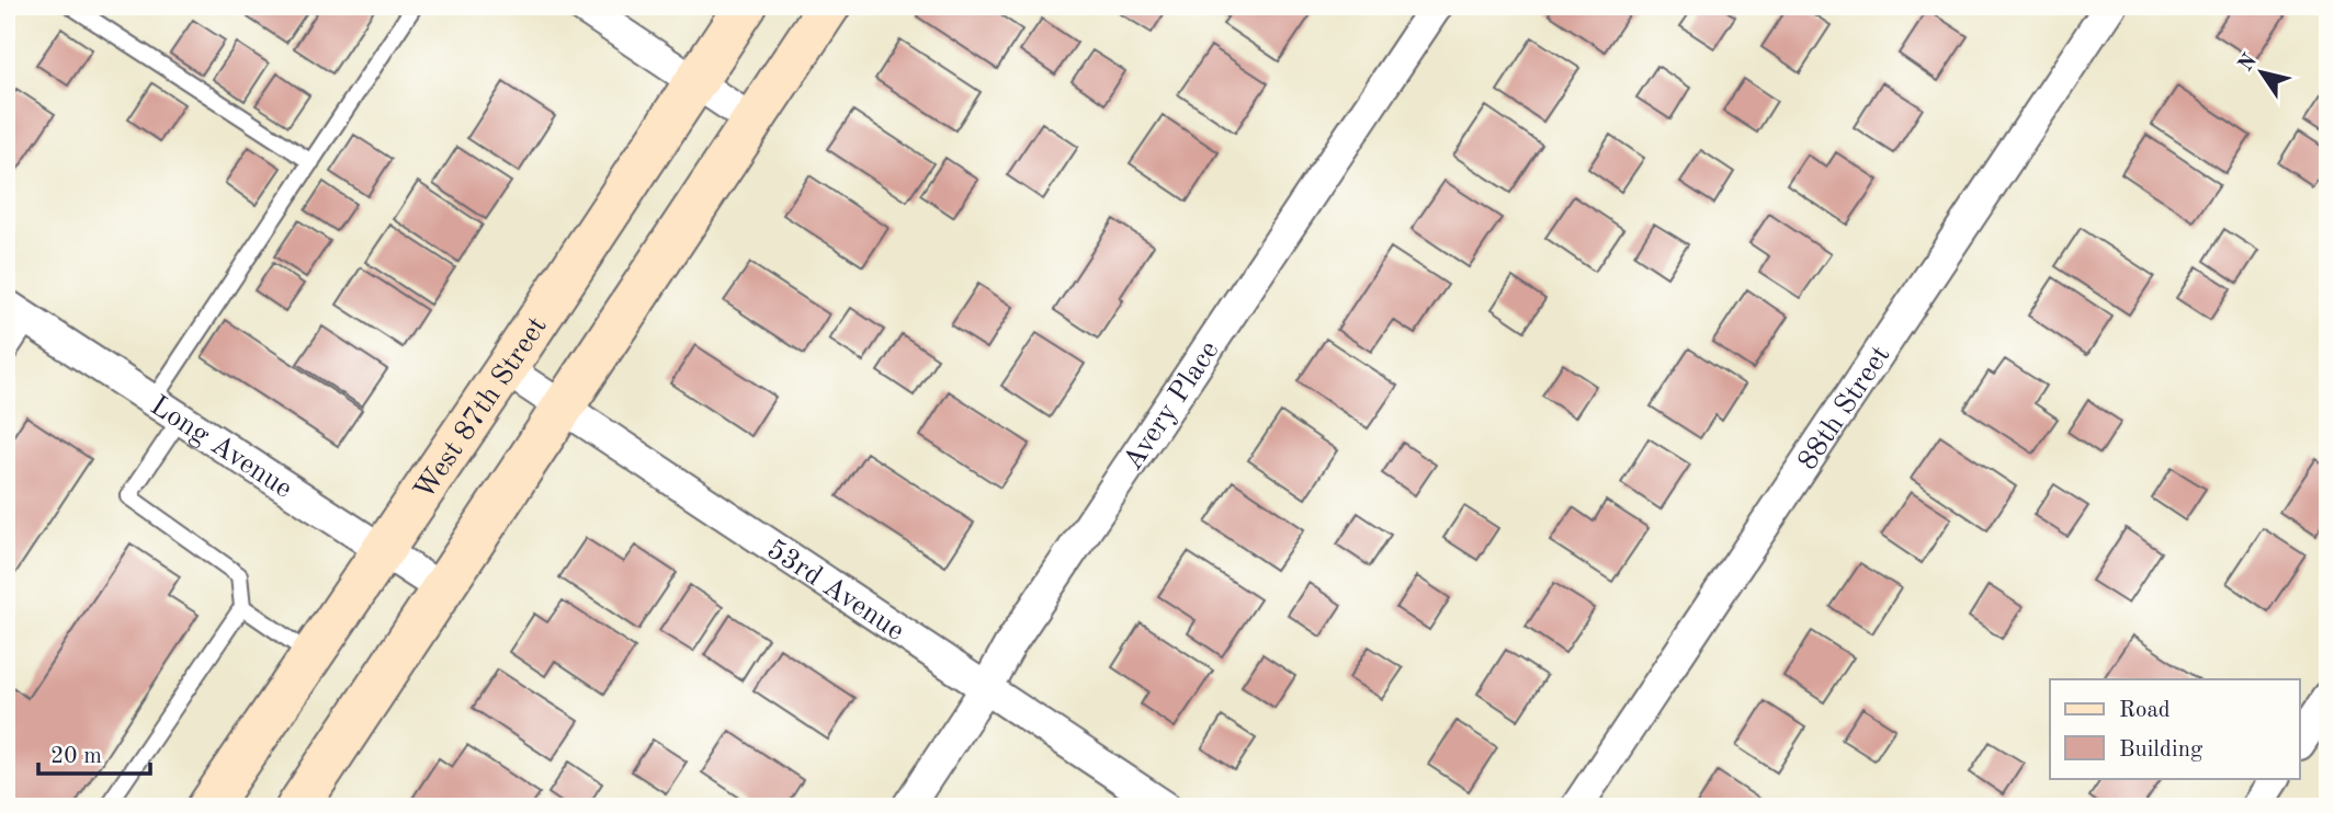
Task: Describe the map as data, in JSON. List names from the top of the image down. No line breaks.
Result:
{"streets":{"main road":["West 87th Street"],"street":["Avery Place","88th Street","Long Avenue","53rd Avenue"]},"crossings":[["Avery Place","53rd Avenue"],["West 87th Street","Long Avenue"],["West 87th Street","53rd Avenue"]],"legend":["Road","Building"],"scale_bar":"20 m","north":"top left"}
